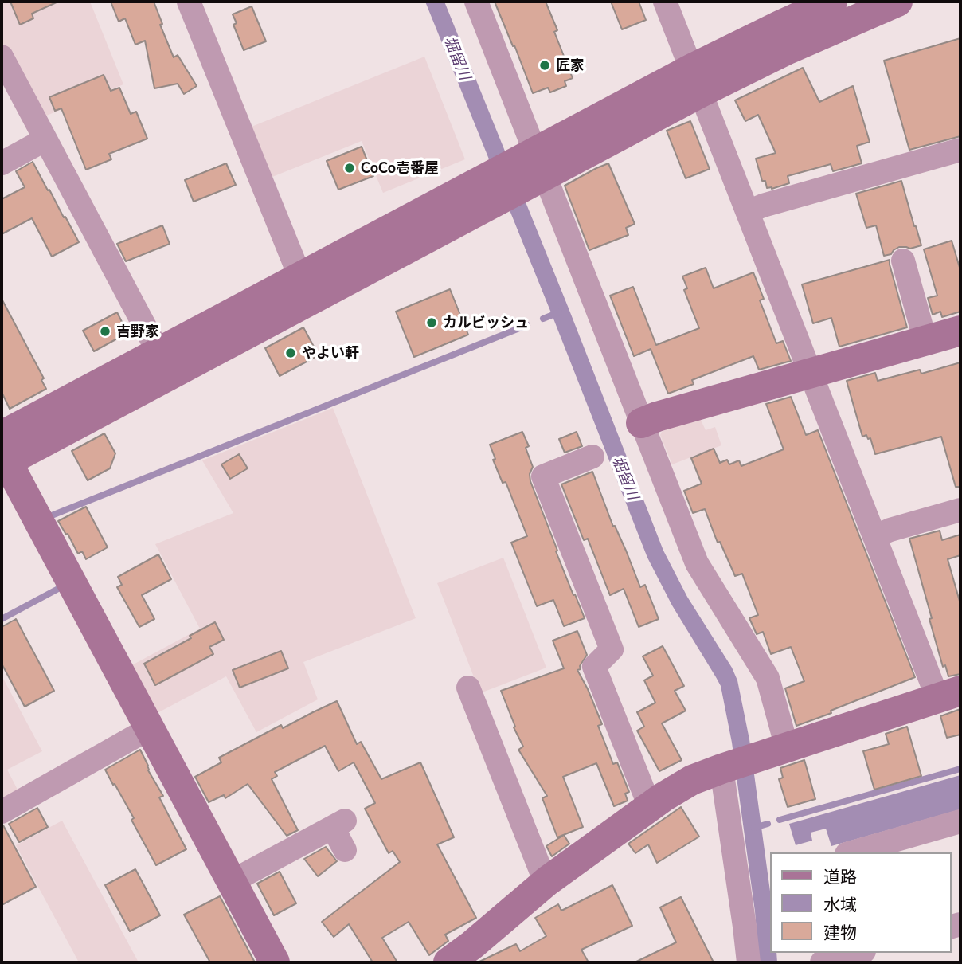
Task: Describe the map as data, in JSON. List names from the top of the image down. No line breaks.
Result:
{"water":["堀留川"],"places":["匠家","CoCo壱番屋","カルビッシュ","吉野家","やよい軒"],"legend":["道路","水域","建物"]}
